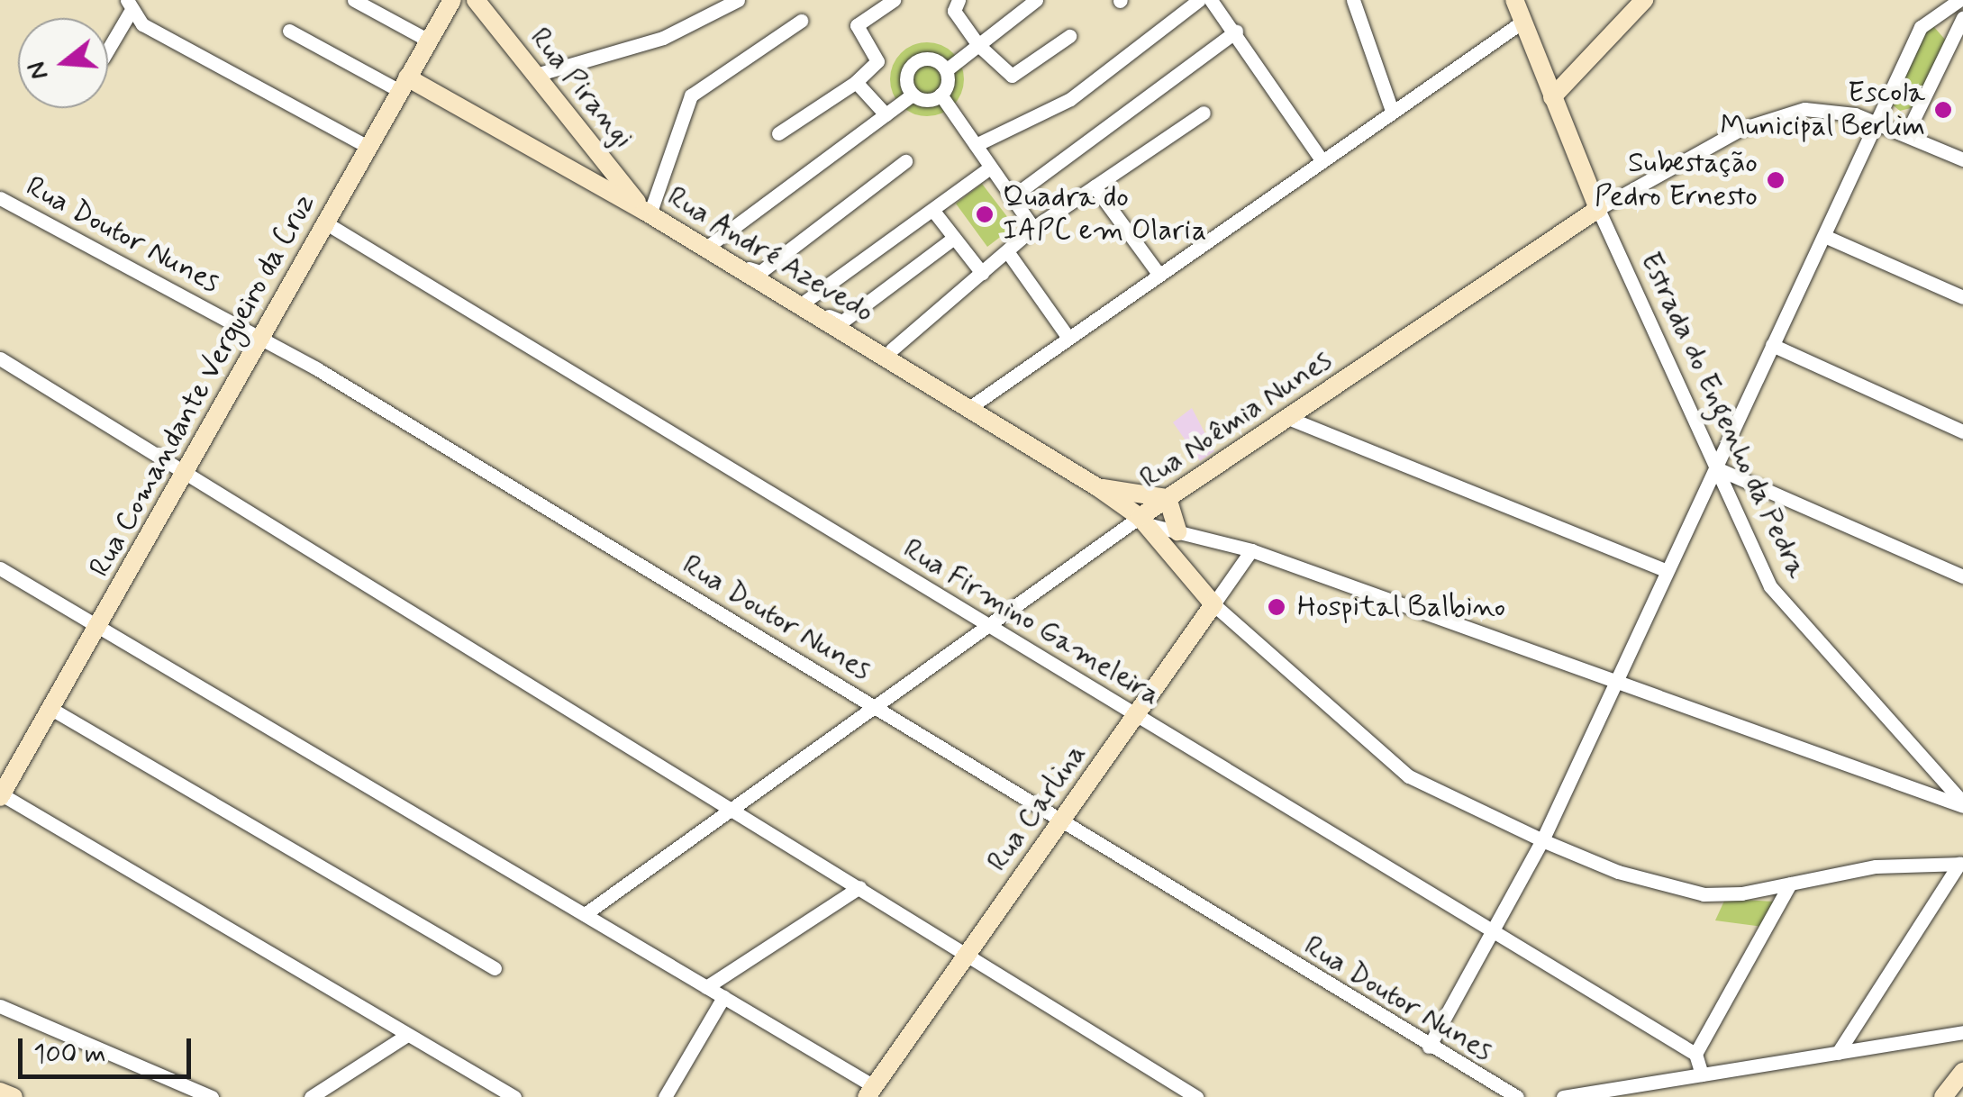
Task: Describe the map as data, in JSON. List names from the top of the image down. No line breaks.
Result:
{"streets":{"street":["Rua Pirangi","Rua Doutor Nunes","Rua André Azevedo","Rua Comandante Vergueiro da Cruz","Estrada do Engenho da Pedra","Rua Noêmia Nunes","Rua Firmino Gameleira","Rua Carlina"]},"crossings":[["Rua Pirangi","Rua André Azevedo"],["Rua Doutor Nunes","Rua Comandante Vergueiro da Cruz"],["Rua Doutor Nunes","Rua Noêmia Nunes"],["Rua Doutor Nunes","Rua Carlina"],["Rua André Azevedo","Rua Comandante Vergueiro da Cruz"],["Rua André Azevedo","Rua Noêmia Nunes"],["Rua André Azevedo","Rua Carlina"],["Rua Comandante Vergueiro da Cruz","Rua Firmino Gameleira"],["Estrada do Engenho da Pedra","Rua Noêmia Nunes"],["Rua Noêmia Nunes","Rua Firmino Gameleira"],["Rua Firmino Gameleira","Rua Carlina"]],"places":["Escola Municipal Berlim","Subestação Pedro Ernesto","Quadra do IAPC em Olaria","Hospital Balbino"],"scale_bar":"100 m","north":"left"}
